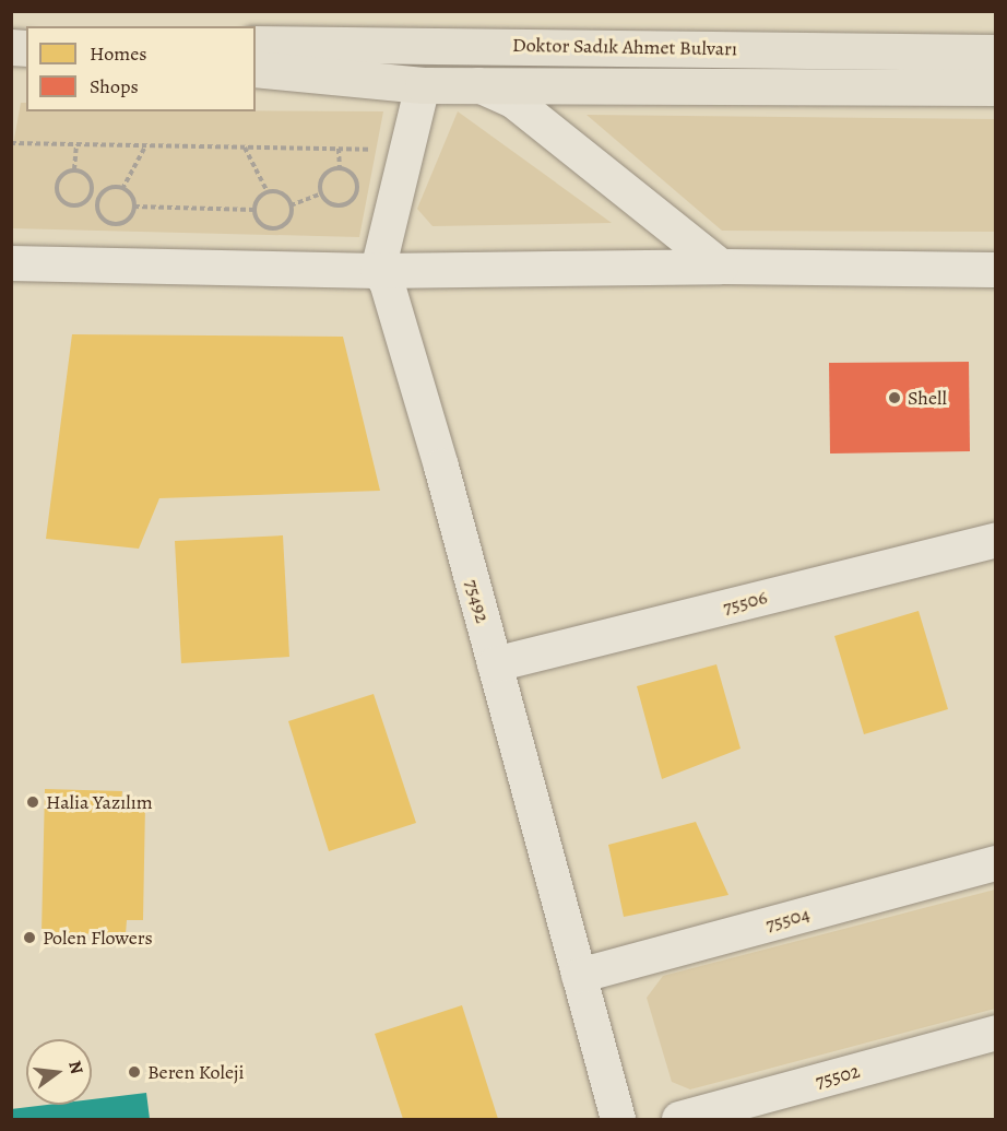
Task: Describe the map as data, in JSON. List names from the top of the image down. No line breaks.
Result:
{"streets":{"main road":["Doktor Sadık Ahmet Bulvarı"],"street":["75492","75506","75504","75502"]},"crossings":[["75492","75506"],["75492","75504"]],"places":["Shell","Halia Yazılım","Polen Flowers","Beren Koleji"],"legend":["Homes","Shops"],"north":"right"}
